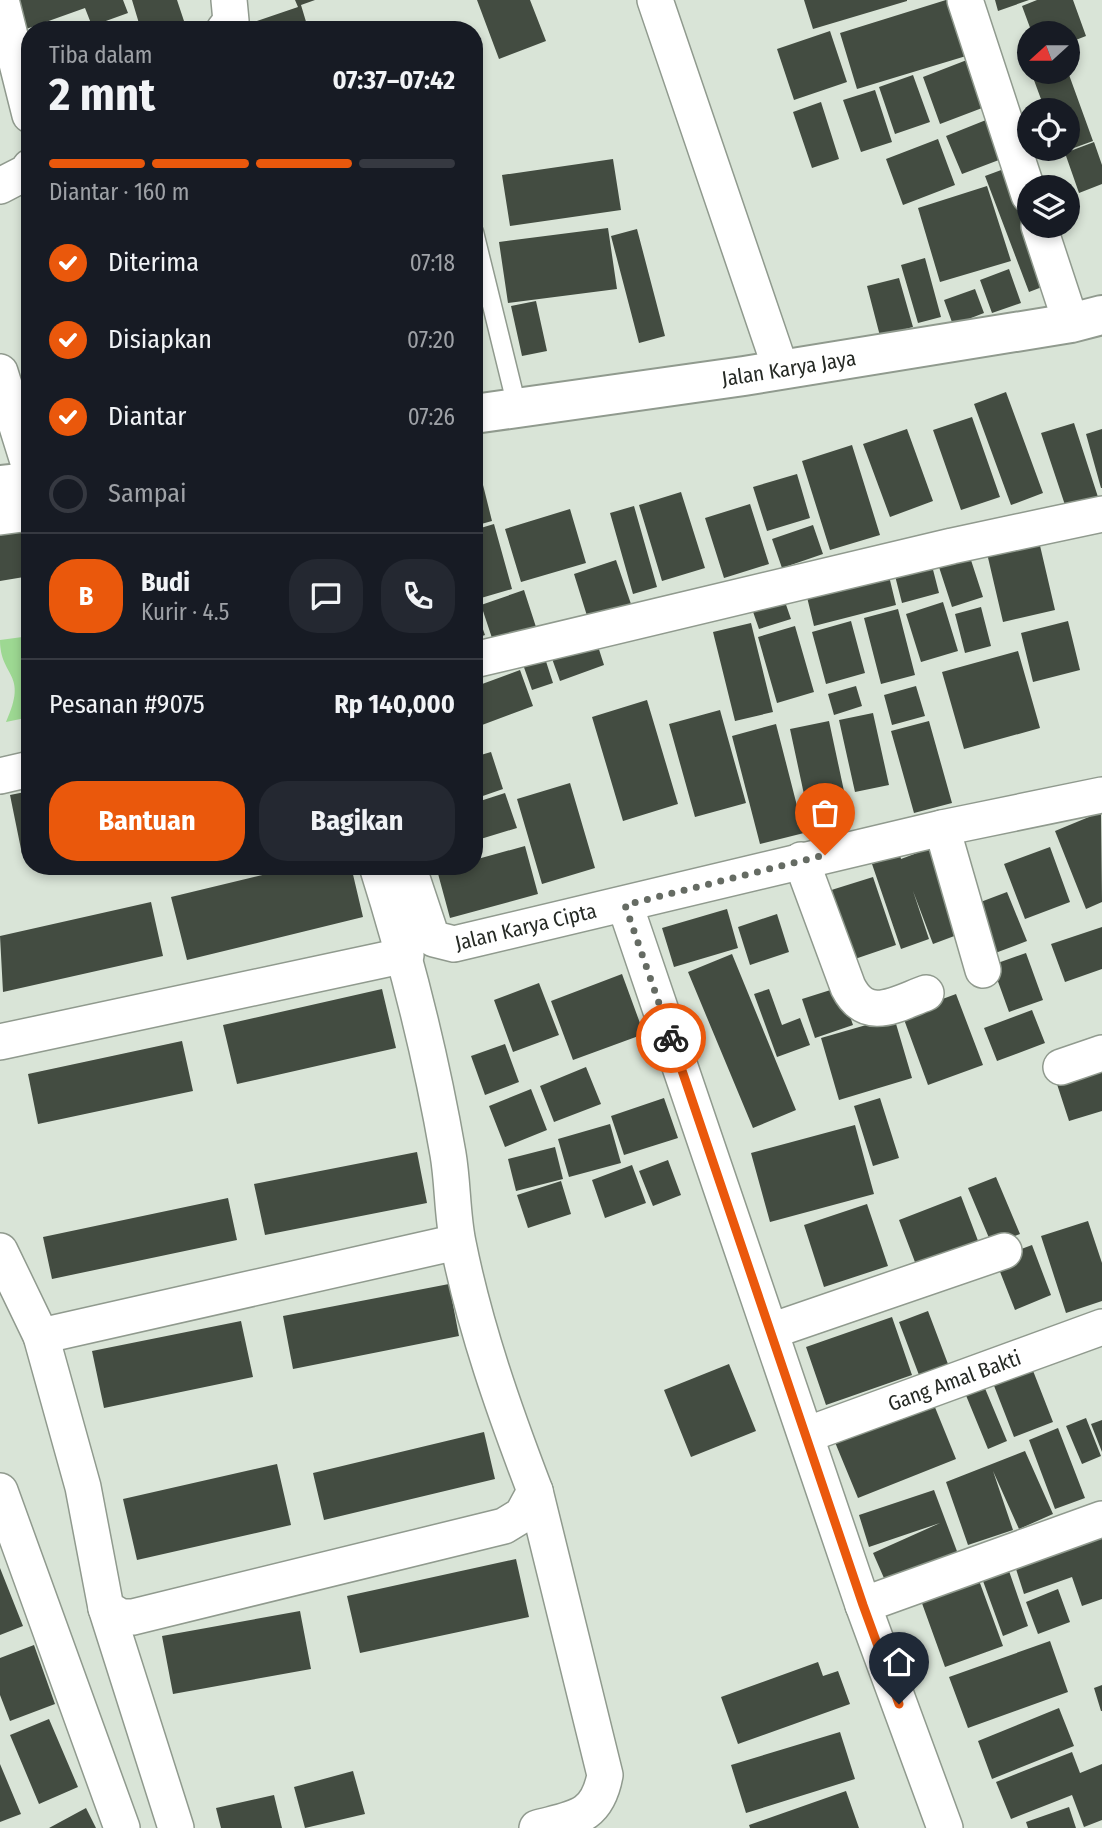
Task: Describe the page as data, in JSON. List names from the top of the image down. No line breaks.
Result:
{"streets":{"main road":["Jalan Karya Jaya"],"street":["Jalan Karya Cipta","Gang Amal Bakti"]},"north":"left","page":{"heading":["2 mnt","Tiba dalam","07:37–07:42"],"panel":["Budi","Kurir · 4.5","Pesanan #9075","Rp 140,000"],"bar":"Diantar · 160 m","list":[["Diterima","07:18"],["Disiapkan","07:20"],["Diantar","07:26"],"Sampai"],"round":"B","buttons":["Bantuan","Bagikan"]}}
